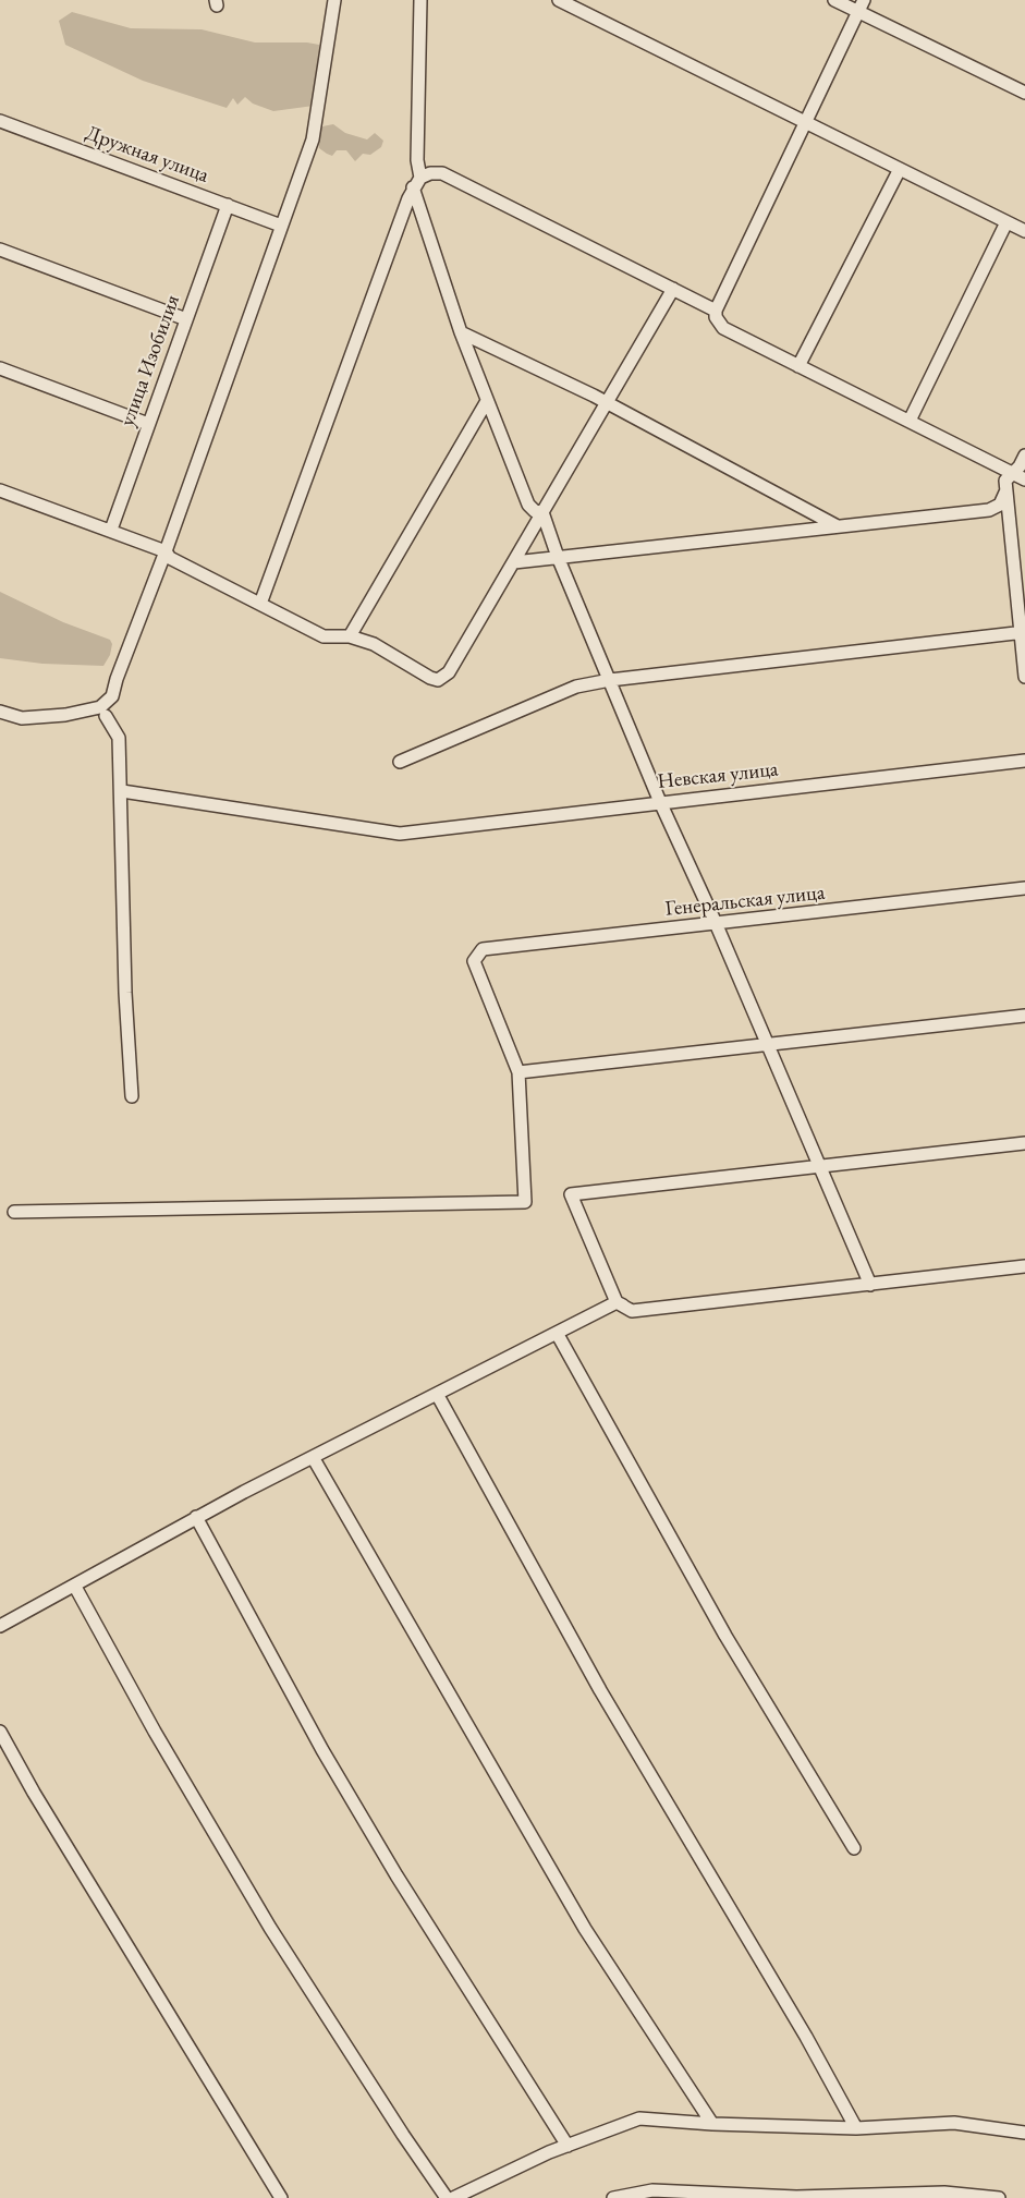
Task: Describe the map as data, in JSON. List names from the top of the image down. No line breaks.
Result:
{"streets":{"street":["Дружная улица","улица Изобилия","Невская улица","Генеральская улица"]},"crossings":[["Дружная улица","улица Изобилия"]]}
